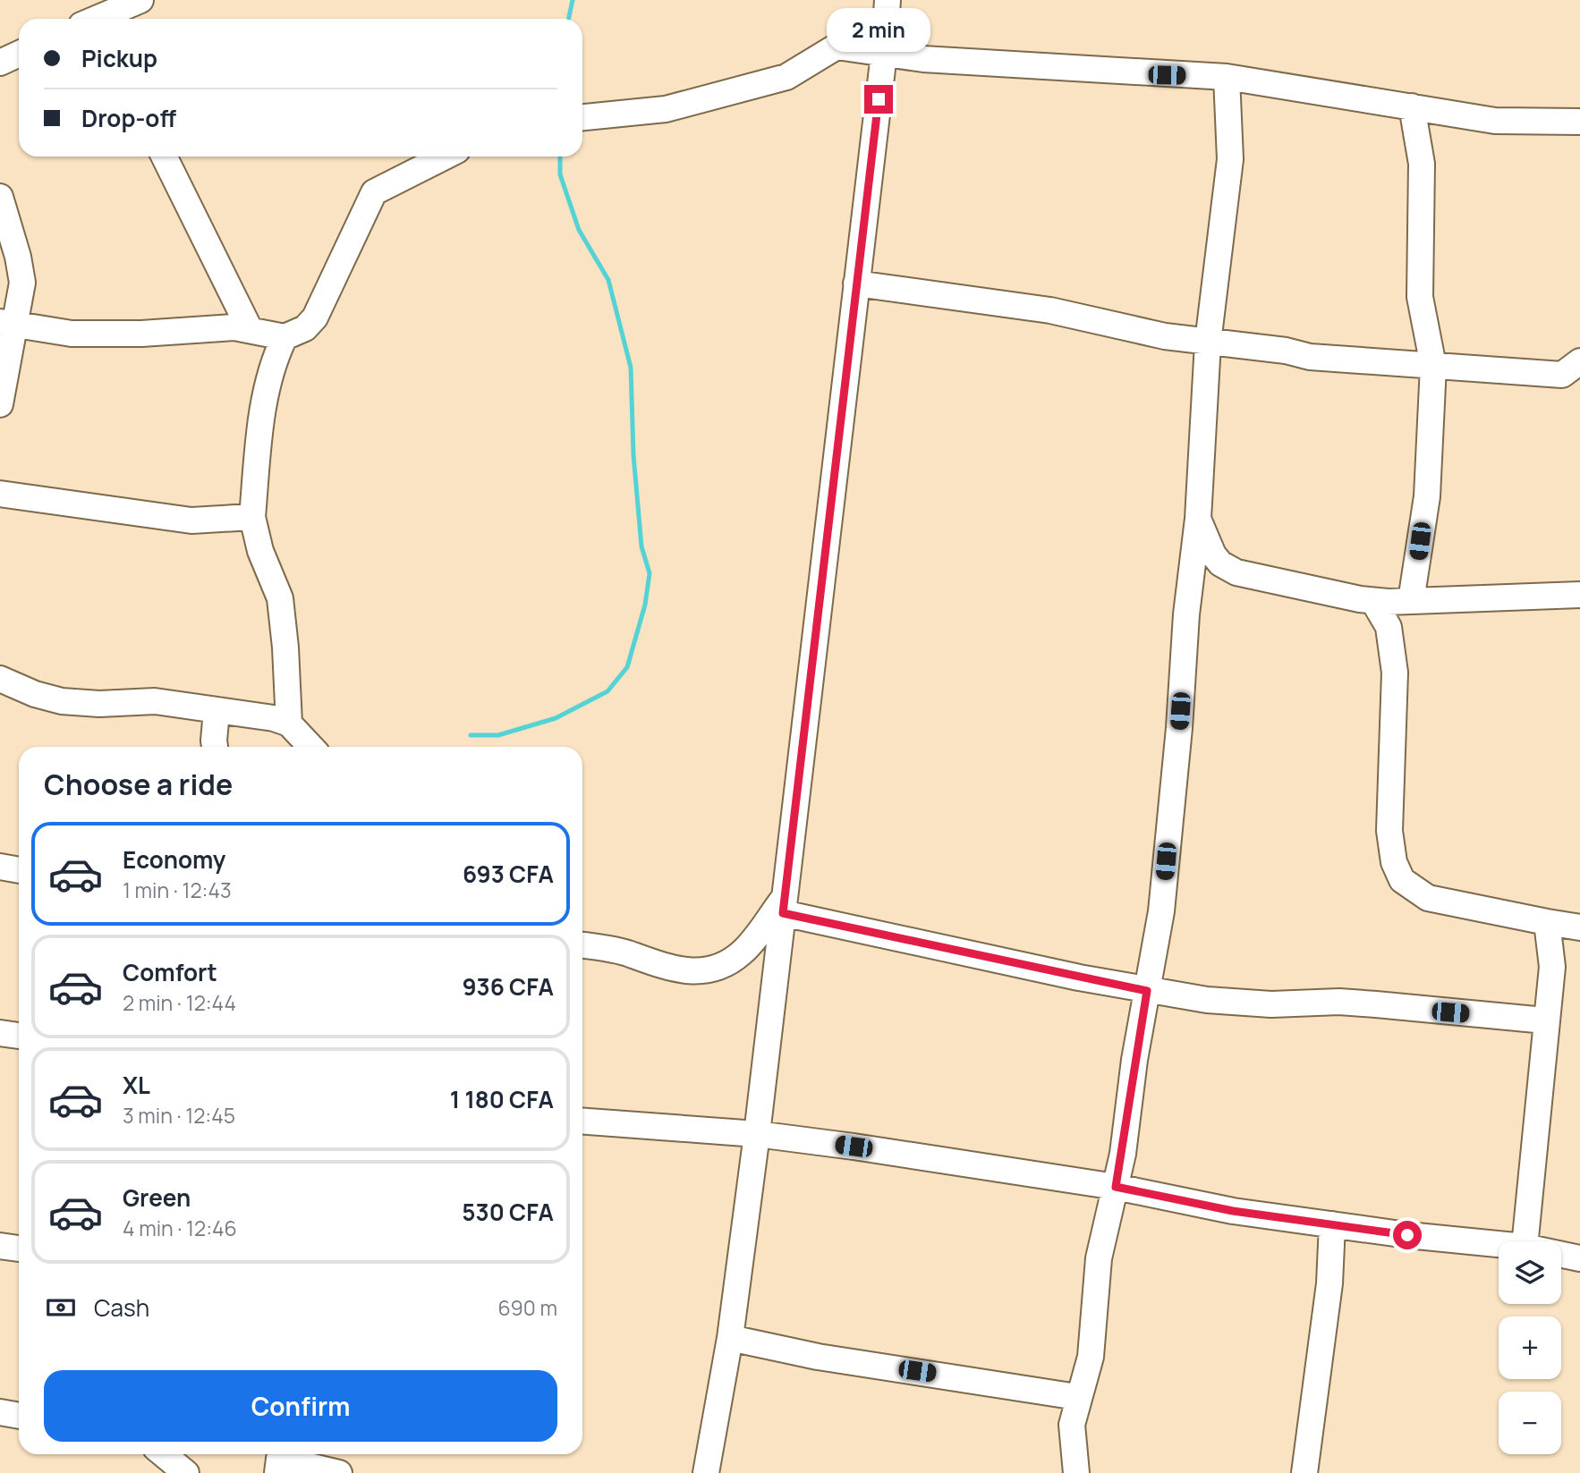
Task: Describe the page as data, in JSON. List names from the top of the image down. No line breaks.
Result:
{"page":{"bubble":"2 min","banner":["Pickup","Drop-off"],"heading":"Choose a ride","list":[{"name":"Economy","note":"1 min · 12:43","value":"693 CFA"},{"name":"Comfort","note":"2 min · 12:44","value":"936 CFA"},{"name":"XL","note":"3 min · 12:45","value":"1 180 CFA"},{"name":"Green","note":"4 min · 12:46","value":"530 CFA"}],"map_buttons":["+","−"],"pay":["Cash","690 m"],"buttons":"Confirm"}}
